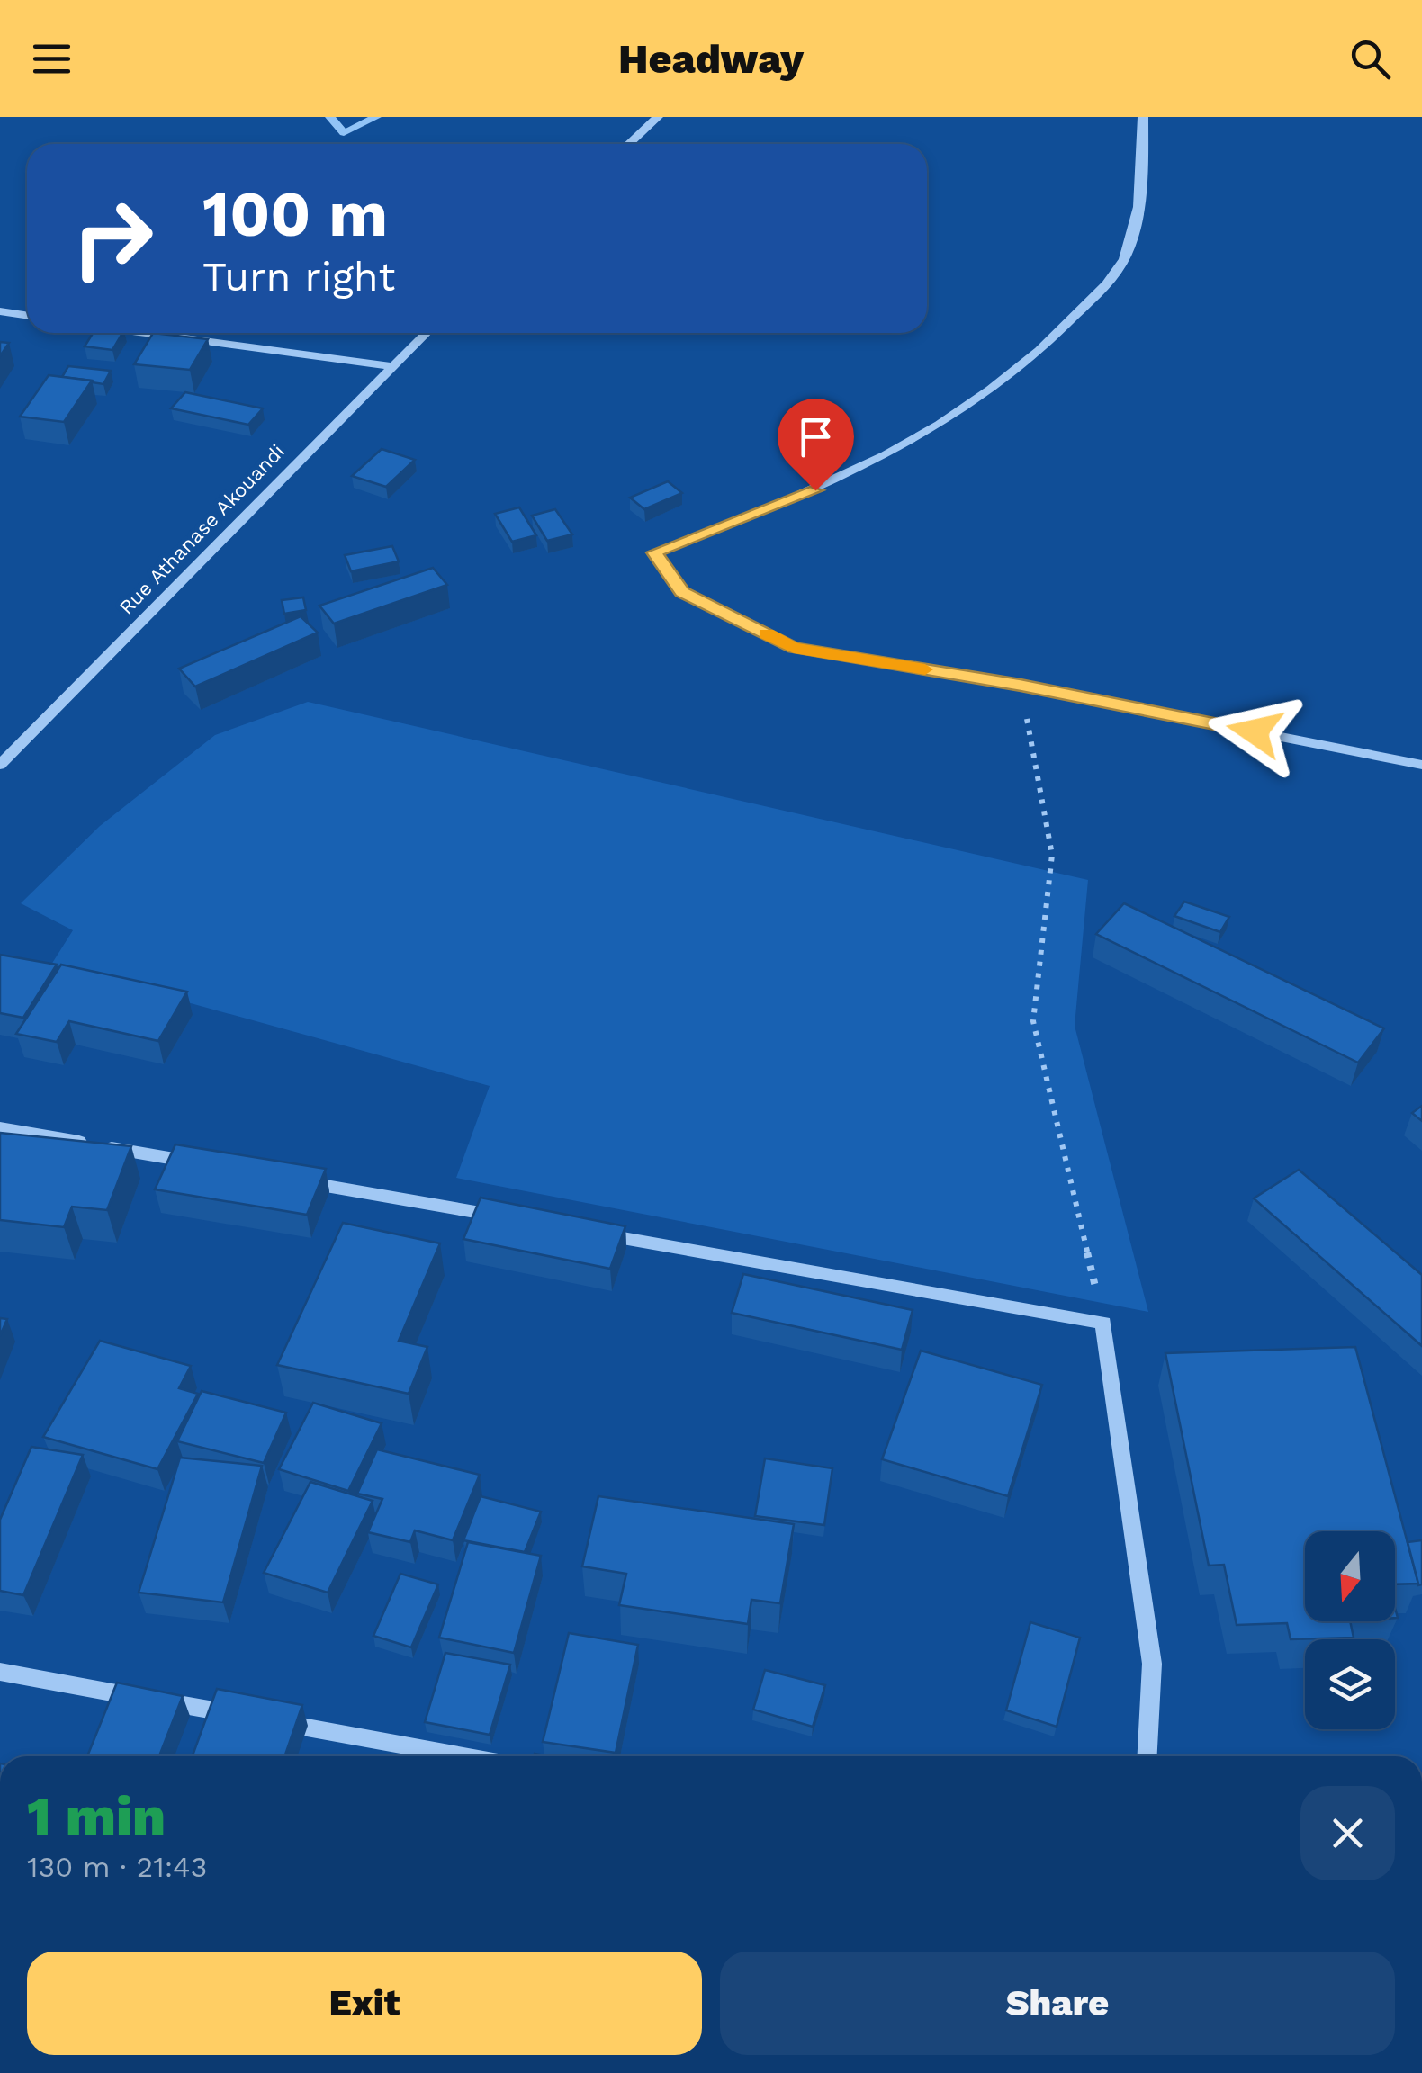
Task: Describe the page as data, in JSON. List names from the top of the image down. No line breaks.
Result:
{"streets":{"street":["Rue Athanase Akouandi"]},"north":"bottom","page":{"header":"Headway","turn":["100 m","Turn right"],"heading":["1 min","130 m · 21:43"],"buttons":["Exit","Share"]}}
